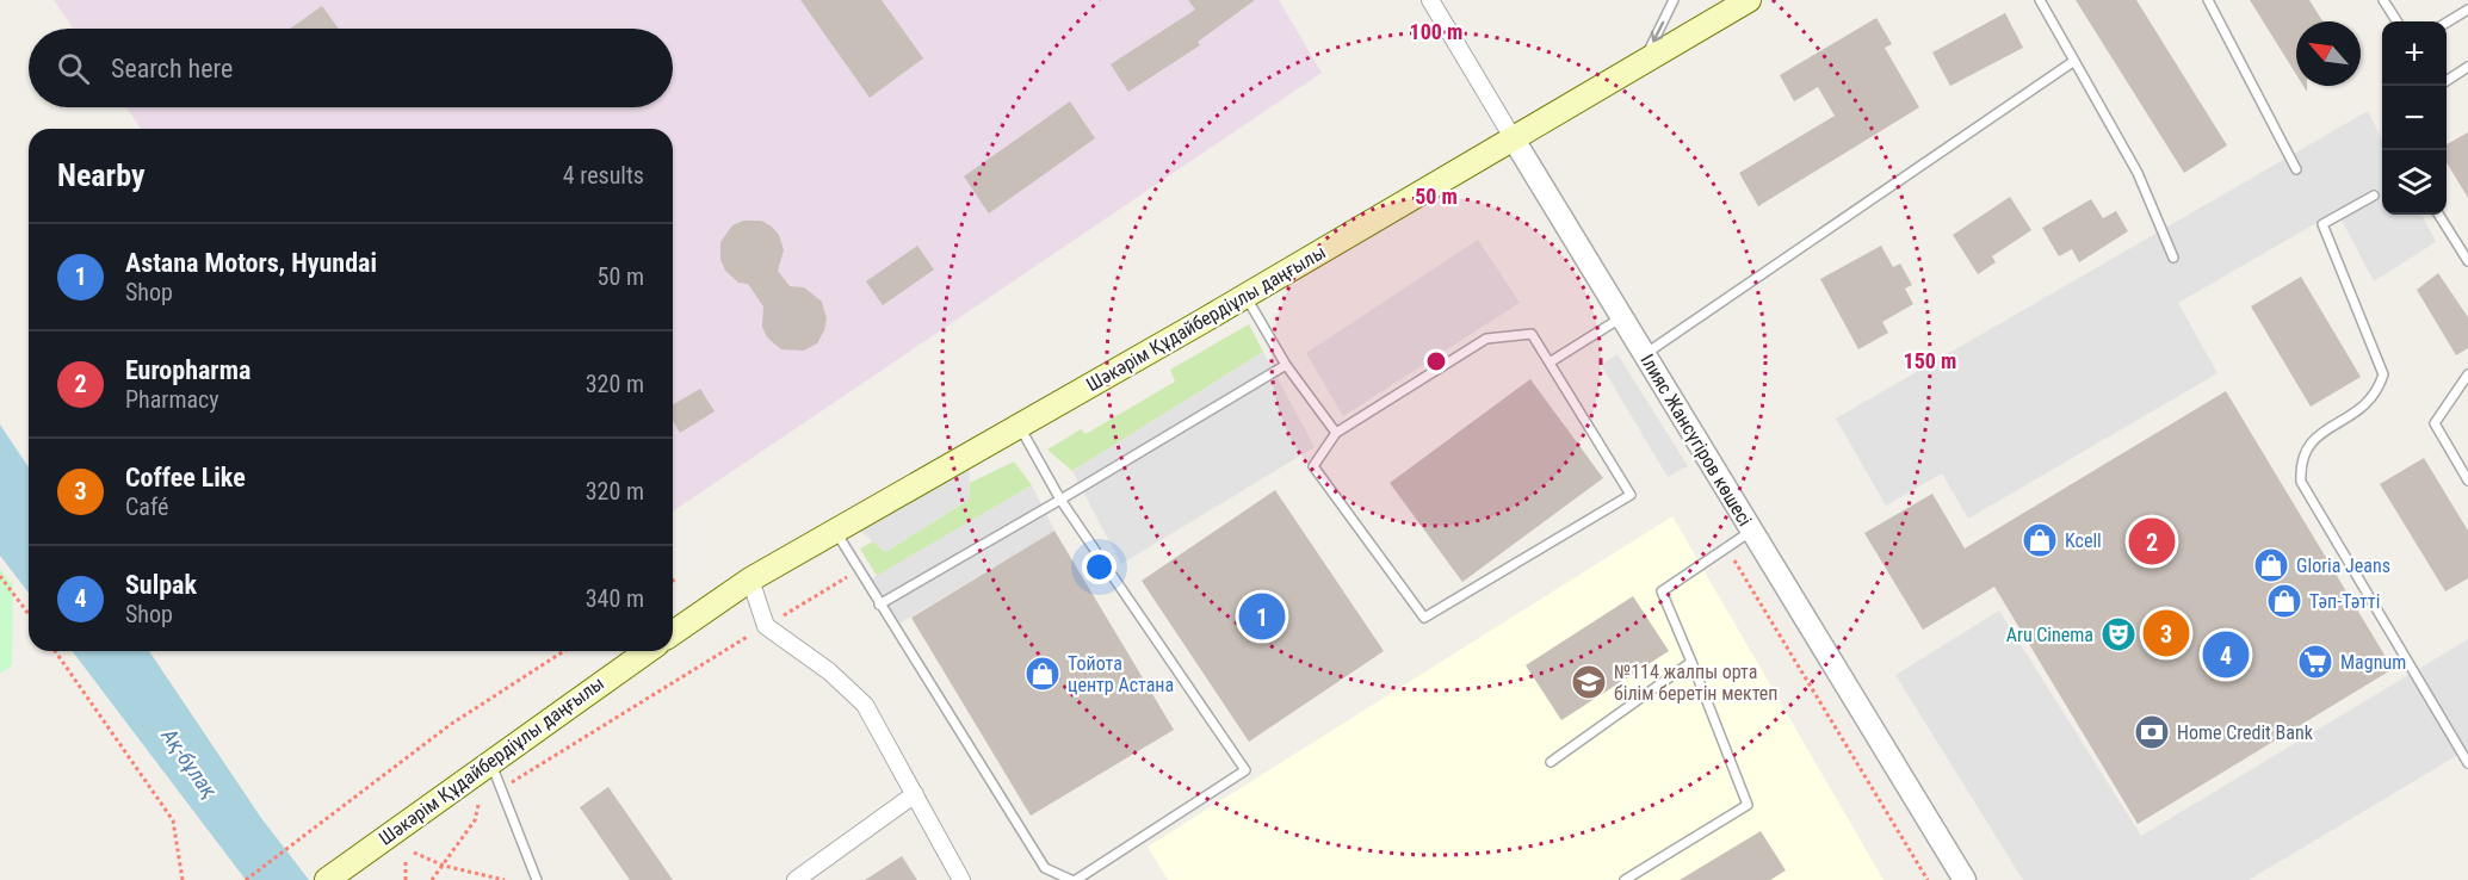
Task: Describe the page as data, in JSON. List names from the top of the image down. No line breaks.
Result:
{"streets":{"main road":["Шәкәрім Құдайбердіұлы даңғылы"],"street":["Ілияс Жансүгіров көшесі"]},"crossings":[["Шәкәрім Құдайбердіұлы даңғылы","Ілияс Жансүгіров көшесі"]],"water":["Ақ-бұлақ"],"places":{"shop":["Kcell","Gloria Jeans","Тәп-Тәтті","Тойота центр Астана"],"theatre":["Aru Cinema"],"supermarket":["Magnum"],"school or university":["№114 жалпы орта білім беретін мектеп"],"bank":["Home Credit Bank"]},"north":"top left","page":{"map_buttons":["+","−"],"search":"Search here","heading":["Nearby","4 results"],"list":[{"mark":"1","name":"Astana Motors, Hyundai","note":"Shop","value":"50 m"},{"mark":"2","name":"Europharma","note":"Pharmacy","value":"320 m"},{"mark":"3","name":"Coffee Like","note":"Café","value":"320 m"},{"mark":"4","name":"Sulpak","note":"Shop","value":"340 m"}],"pins":["2","1","3","4"]},"rings":["100 m","50 m","150 m"]}
